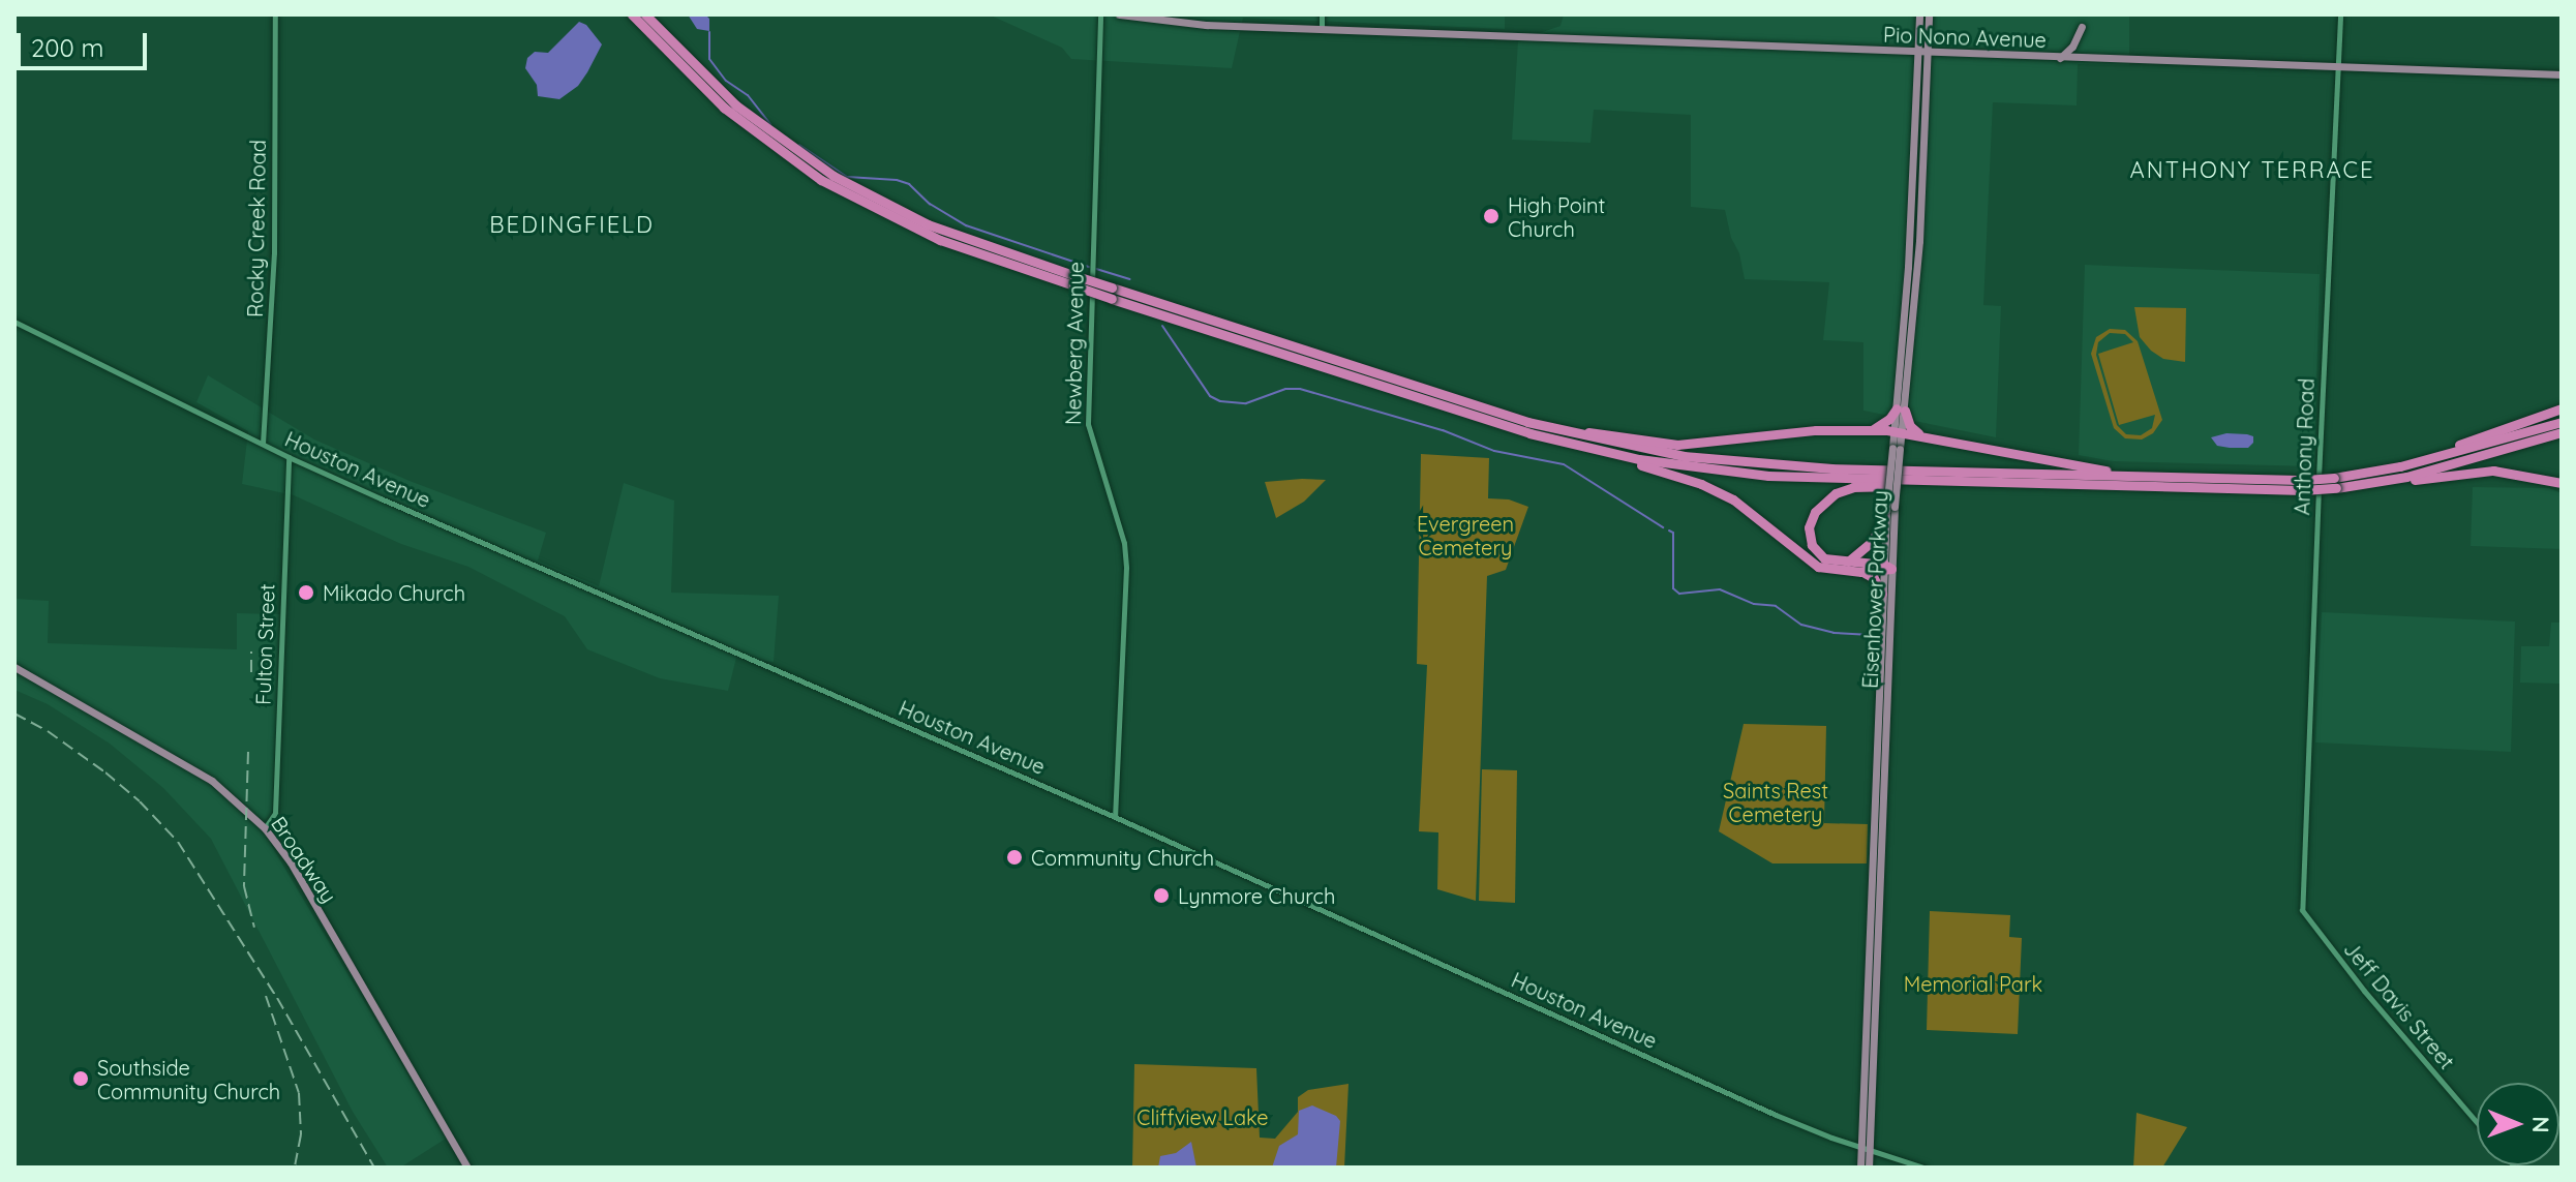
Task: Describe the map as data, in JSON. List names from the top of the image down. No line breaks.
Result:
{"streets":{"main road":["Pio Nono Avenue","Eisenhower Parkway","Broadway"],"street":["Rocky Creek Road","Newberg Avenue","Anthony Road","Houston Avenue","Fulton Street","Jeff Davis Street"]},"crossings":[["Pio Nono Avenue","Anthony Road"],["Pio Nono Avenue","Eisenhower Parkway"],["Rocky Creek Road","Houston Avenue"],["Newberg Avenue","Houston Avenue"],["Anthony Road","Jeff Davis Street"],["Houston Avenue","Eisenhower Parkway"],["Houston Avenue","Fulton Street"],["Fulton Street","Broadway"]],"districts":["ANTHONY TERRACE","BEDINGFIELD"],"parks":["Evergreen Cemetery","Saints Rest Cemetery","Memorial Park","Cliffview Lake"],"places":["High Point Church","Mikado Church","Community Church","Lynmore Church","Southside Community Church"],"scale_bar":"200 m","north":"right"}
